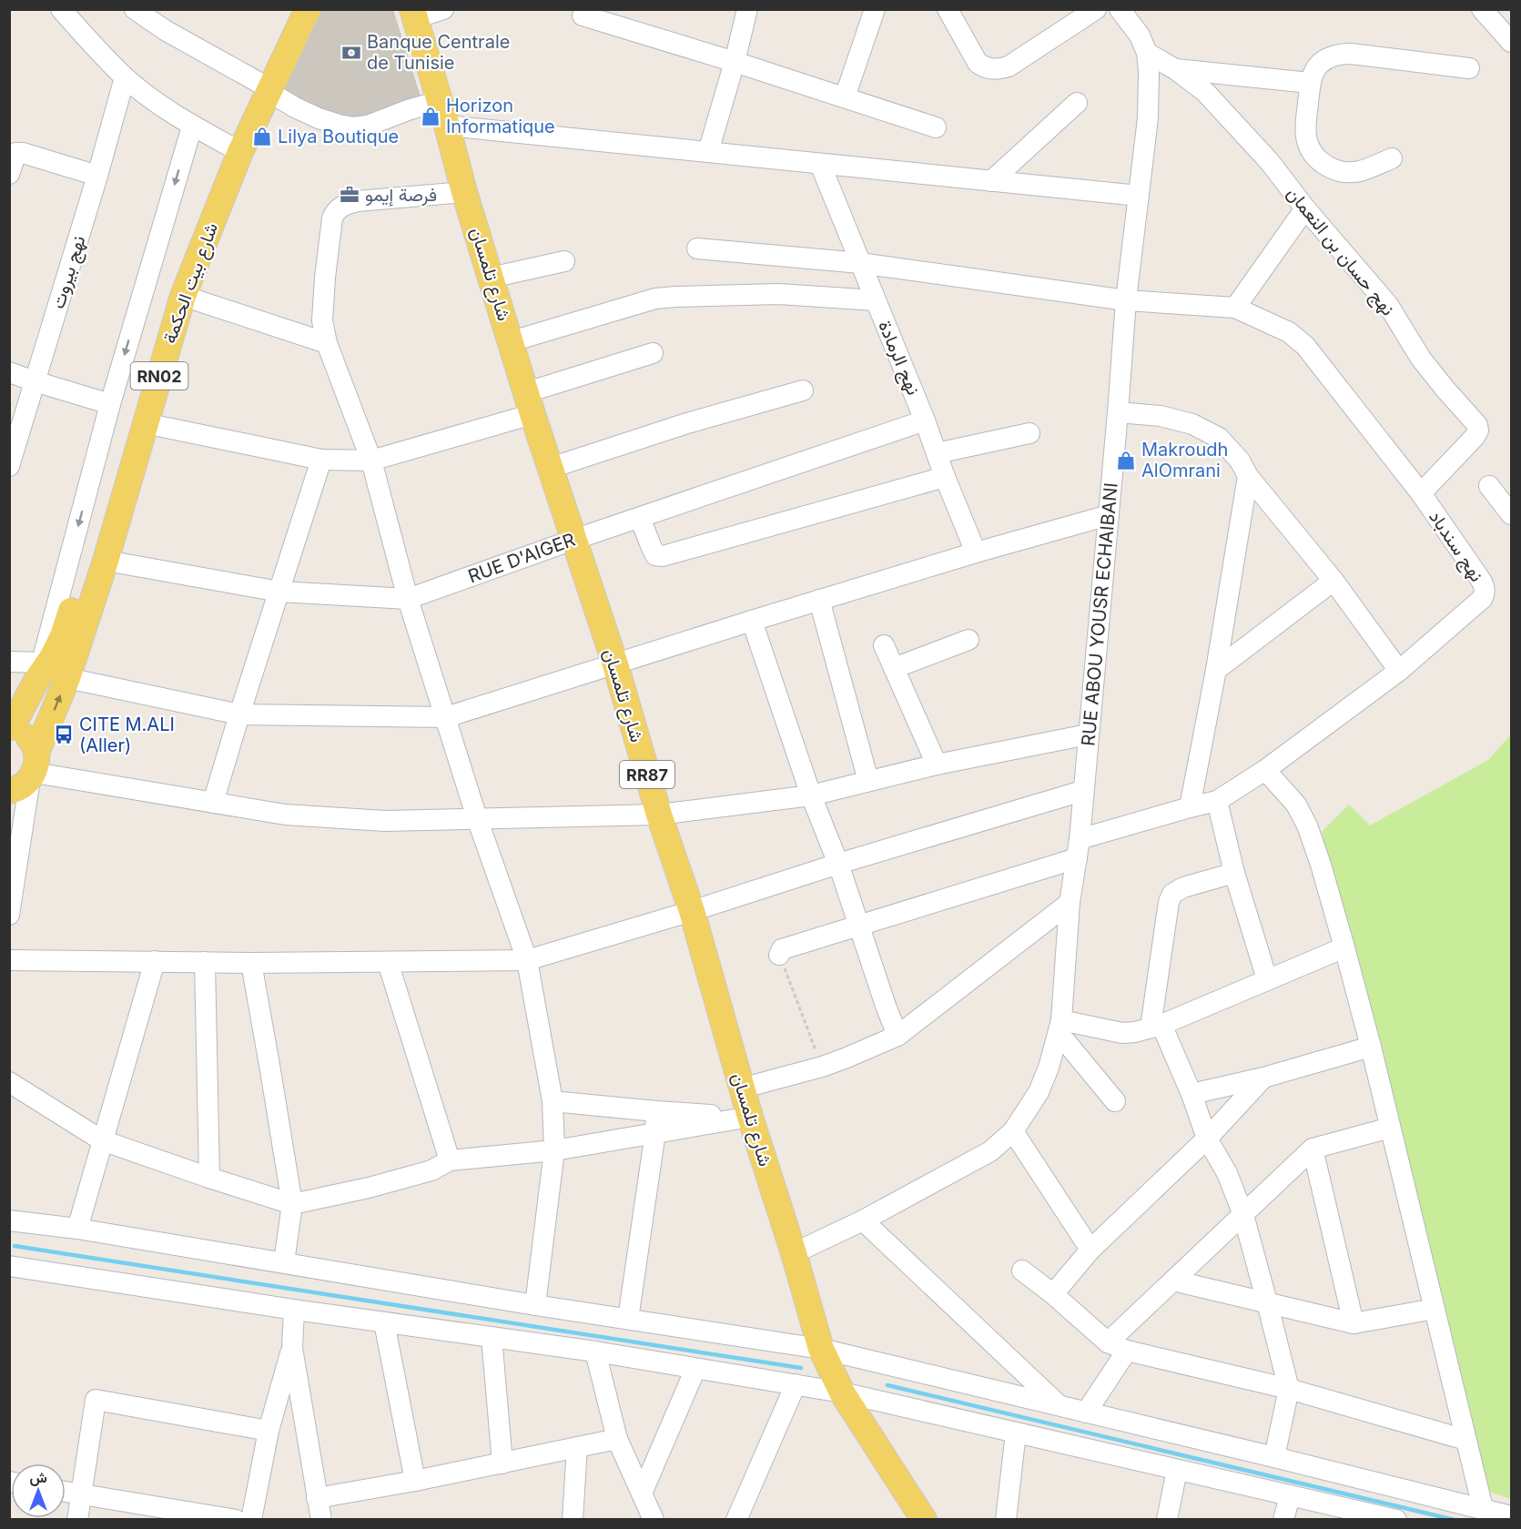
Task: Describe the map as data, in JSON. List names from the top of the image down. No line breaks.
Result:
{"streets":{"main road":["شارع تلمسان","شارع بيت الحكمة","RN02","RR87"],"street":["نهج حسان بن النعمان","نهج بيروت","نهج الرمادة","نهج سندباد","RUE D'AIGER","RUE ABOU YOUSR ECHAIBANI"]},"crossings":[["نهج حسان بن النعمان","نهج سندباد"],["شارع تلمسان","RUE D'AIGER"],["شارع تلمسان","RUE ABOU YOUSR ECHAIBANI"],["شارع بيت الحكمة","RUE D'AIGER"],["نهج الرمادة","نهج سندباد"],["نهج الرمادة","RUE D'AIGER"],["نهج سندباد","RUE ABOU YOUSR ECHAIBANI"]],"places":{"bank":["Banque Centrale de Tunisie"],"shop":["Horizon Informatique","Lilya Boutique","Makroudh AlOmrani"],"office":["فرصة إيمو"],"bus stop":["CITE M.ALI (Aller)"]},"north":"top"}
